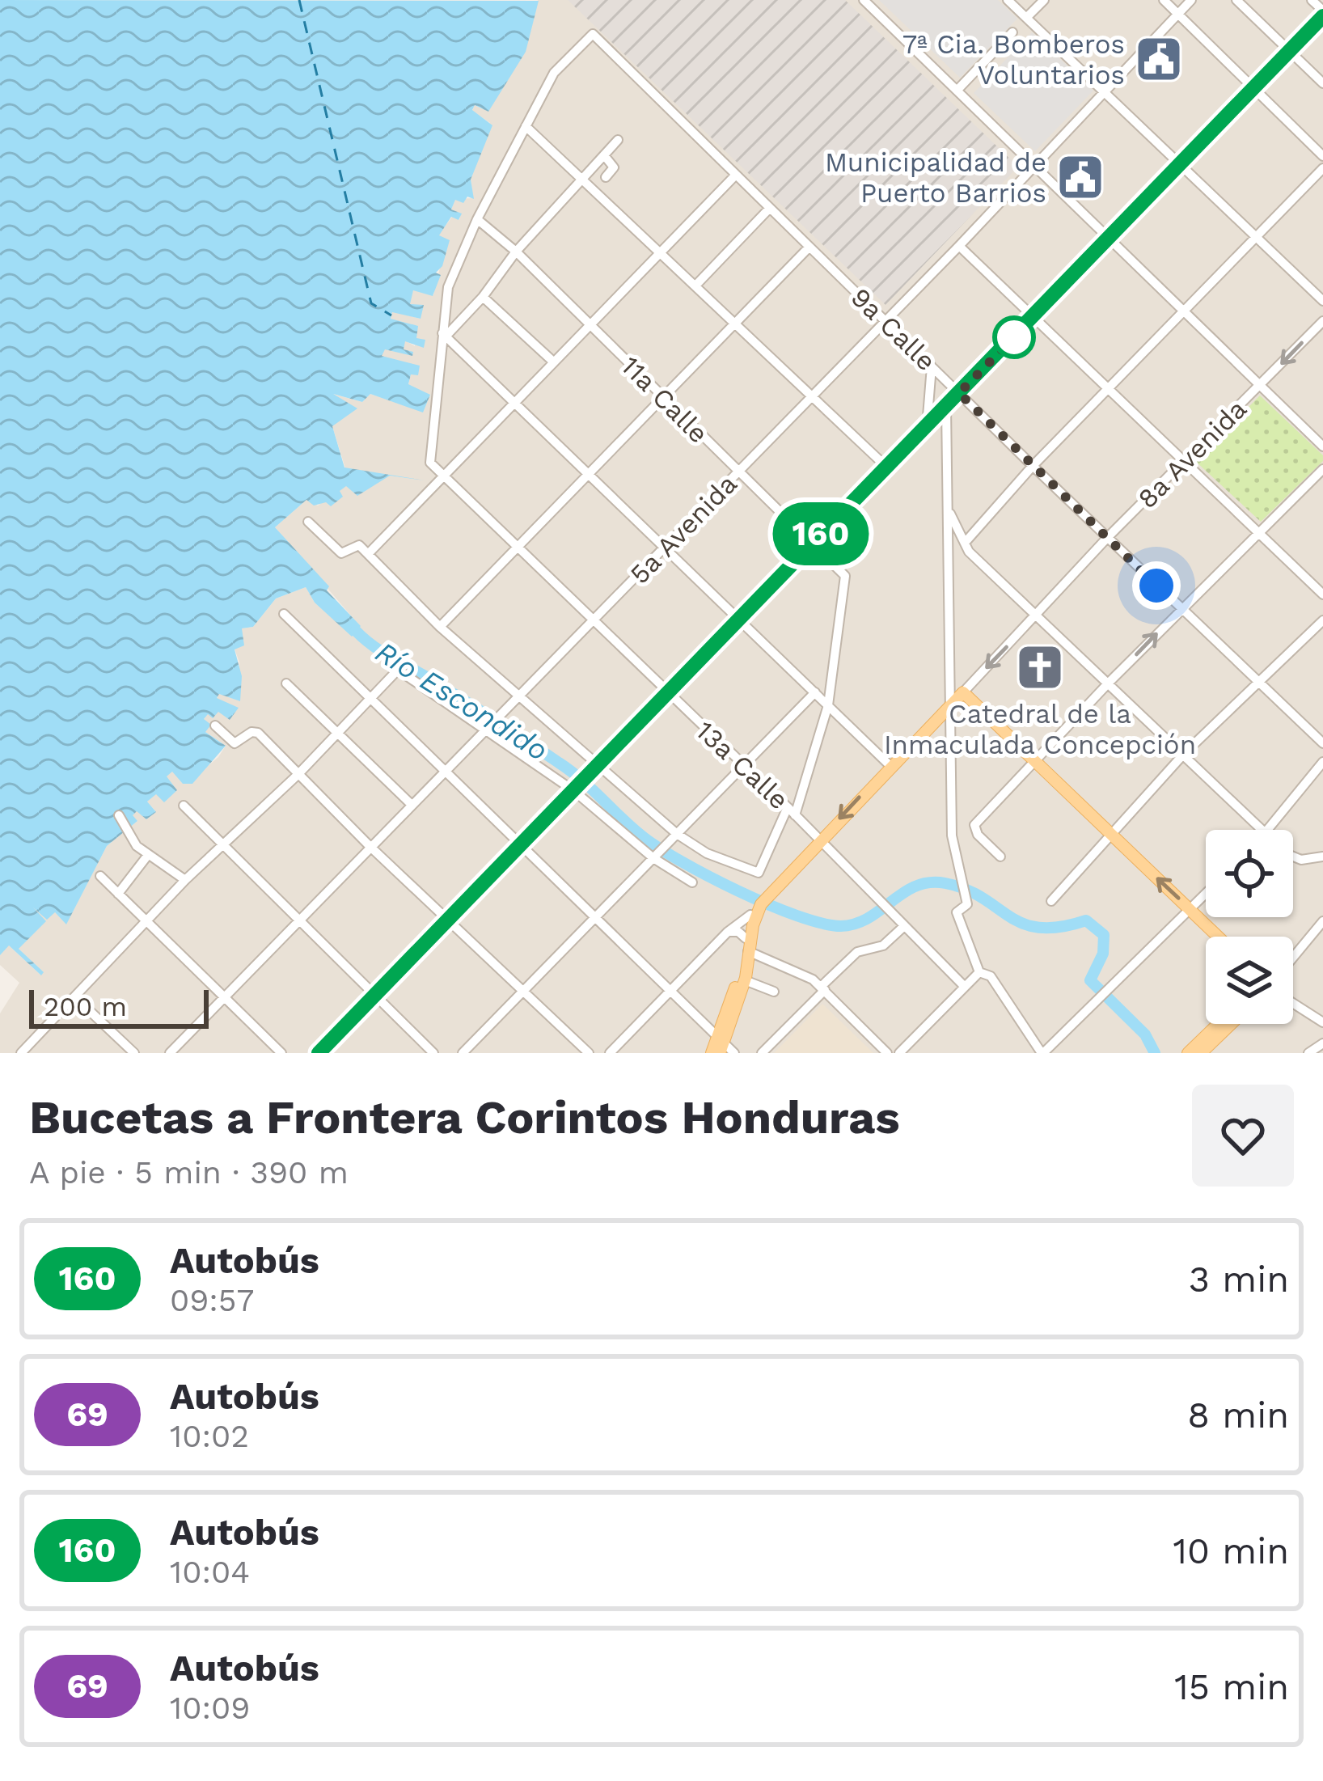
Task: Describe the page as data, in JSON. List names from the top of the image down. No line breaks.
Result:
{"streets":{"main road":["8a Avenida"],"street":["9a Calle","11a Calle","5a Avenida","13a Calle"]},"crossings":[["9a Calle","8a Avenida"],["9a Calle","5a Avenida"],["11a Calle","5a Avenida"],["8a Avenida","13a Calle"],["5a Avenida","13a Calle"]],"water":["Río Escondido"],"places":{"public building":["7ª Cia. Bomberos Voluntarios","Municipalidad de Puerto Barrios"],"church":["Catedral de la Inmaculada Concepción"]},"lines":["bus line 160"],"scale_bar":"200 m","page":{"on_map":"160","scale":"200 m","heading":["Bucetas a Frontera Corintos Honduras","A pie · 5 min · 390 m"],"list":[{"mark":"160","name":"Autobús","note":"09:57","value":"3 min"},{"mark":"69","name":"Autobús","note":"10:02","value":"8 min"},{"mark":"160","name":"Autobús","note":"10:04","value":"10 min"},{"mark":"69","name":"Autobús","note":"10:09","value":"15 min"}]}}
